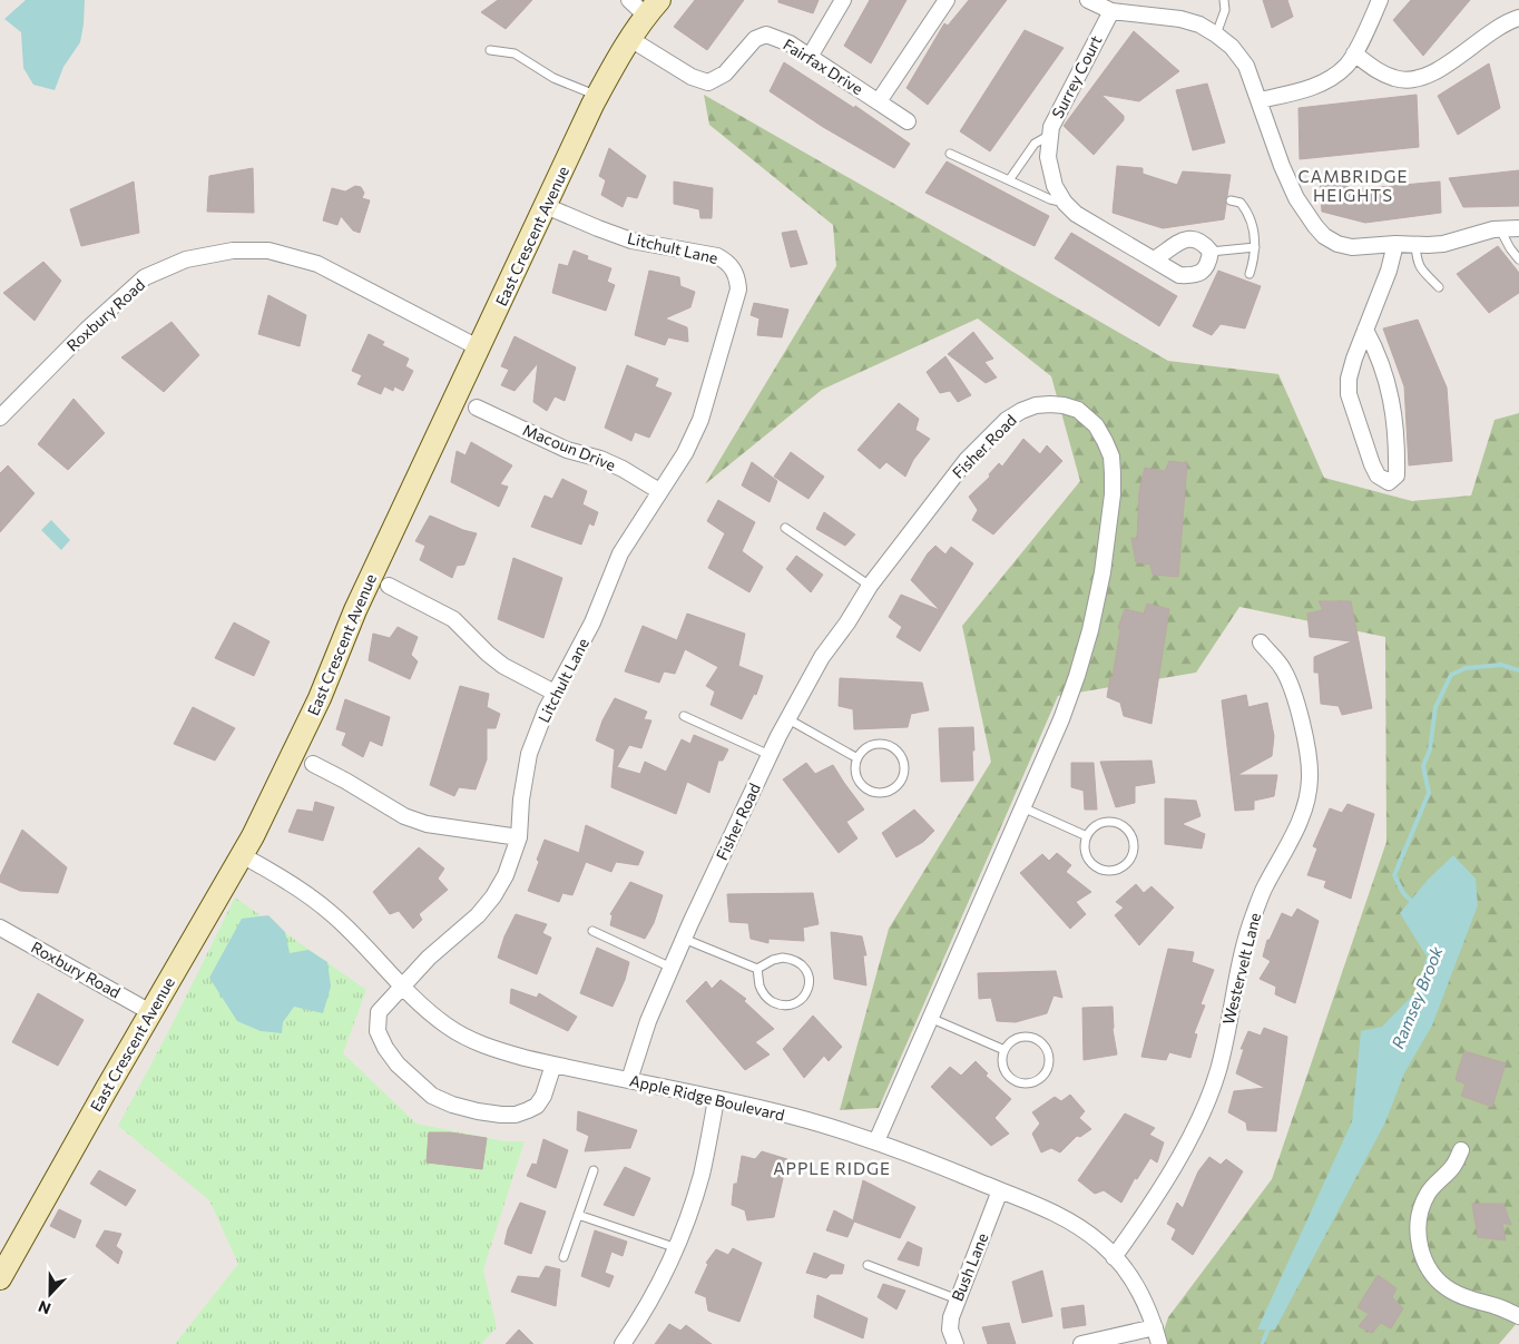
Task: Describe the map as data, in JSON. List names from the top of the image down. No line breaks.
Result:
{"streets":{"street":["Fairfax Drive","Surrey Court","East Crescent Avenue","Litchult Lane","Roxbury Road","Fisher Road","Macoun Drive","Westervelt Lane","Apple Ridge Boulevard","Bush Lane"]},"crossings":[["Fairfax Drive","East Crescent Avenue"],["East Crescent Avenue","Litchult Lane"],["East Crescent Avenue","Roxbury Road"],["East Crescent Avenue","Apple Ridge Boulevard"],["Litchult Lane","Macoun Drive"],["Litchult Lane","Apple Ridge Boulevard"],["Fisher Road","Apple Ridge Boulevard"],["Westervelt Lane","Apple Ridge Boulevard"],["Apple Ridge Boulevard","Bush Lane"]],"districts":["CAMBRIDGE HEIGHTS","APPLE RIDGE"],"water":["Ramsey Brook"],"north":"bottom"}
